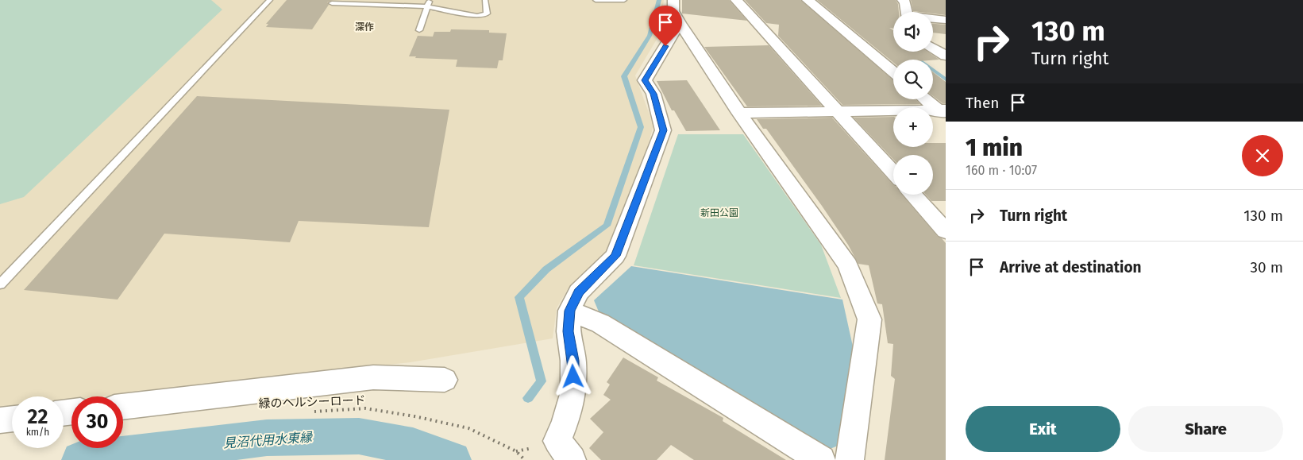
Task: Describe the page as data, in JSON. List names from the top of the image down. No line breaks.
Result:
{"streets":{"path":["緑のヘルシーロード"]},"districts":["深作"],"water":["見沼代用水東縁"],"parks":["新田公園"],"page":{"turn":["130 m","Turn right"],"map_buttons":["+","−"],"then":"Then","heading":["1 min","160 m · 10:07"],"list":[{"name":"Turn right","value":"130 m"},{"name":"Arrive at destination","value":"30 m"}],"speed":"22 km/h","limit":"30","buttons":["Exit","Share"]}}
